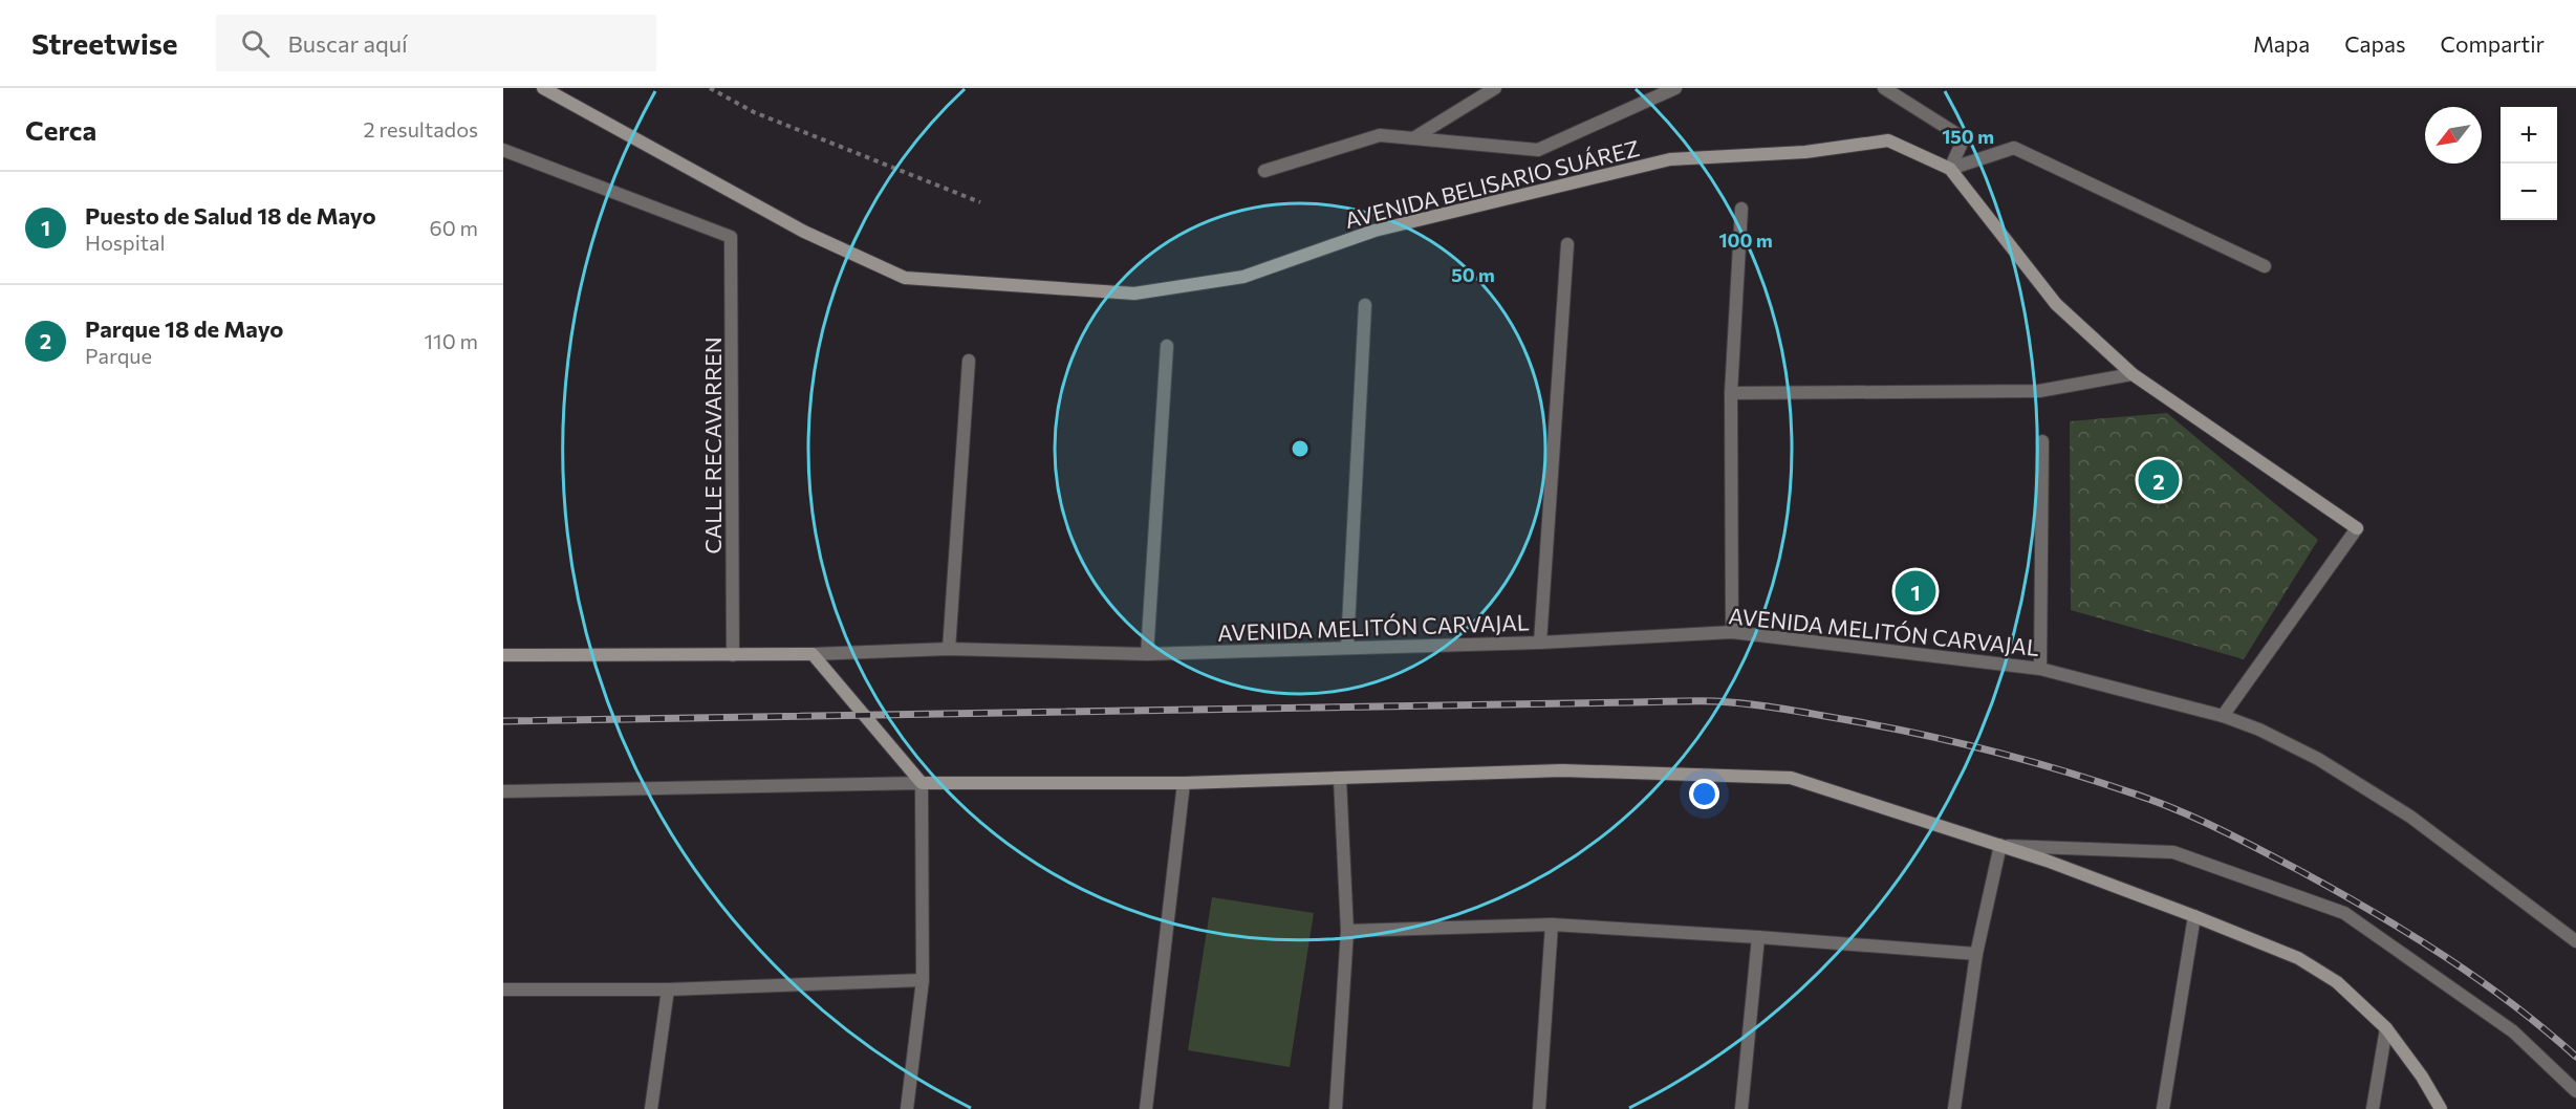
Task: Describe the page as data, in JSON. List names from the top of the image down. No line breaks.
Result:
{"streets":{"street":["AVENIDA BELISARIO SUÁREZ","CALLE RECAVARREN","AVENIDA MELITÓN CARVAJAL"]},"crossings":[["AVENIDA BELISARIO SUÁREZ","AVENIDA MELITÓN CARVAJAL"],["CALLE RECAVARREN","AVENIDA MELITÓN CARVAJAL"]],"north":"bottom left","page":{"header":"Streetwise","search":"Buscar aquí","nav":["Mapa","Capas","Compartir"],"heading":["Cerca","2 resultados"],"map_buttons":["+","−"],"list":[{"mark":"1","name":"Puesto de Salud 18 de Mayo","note":"Hospital","value":"60 m"},{"mark":"2","name":"Parque 18 de Mayo","note":"Parque","value":"110 m"}],"pins":["2","1"]},"rings":["150 m","100 m","50 m"]}
